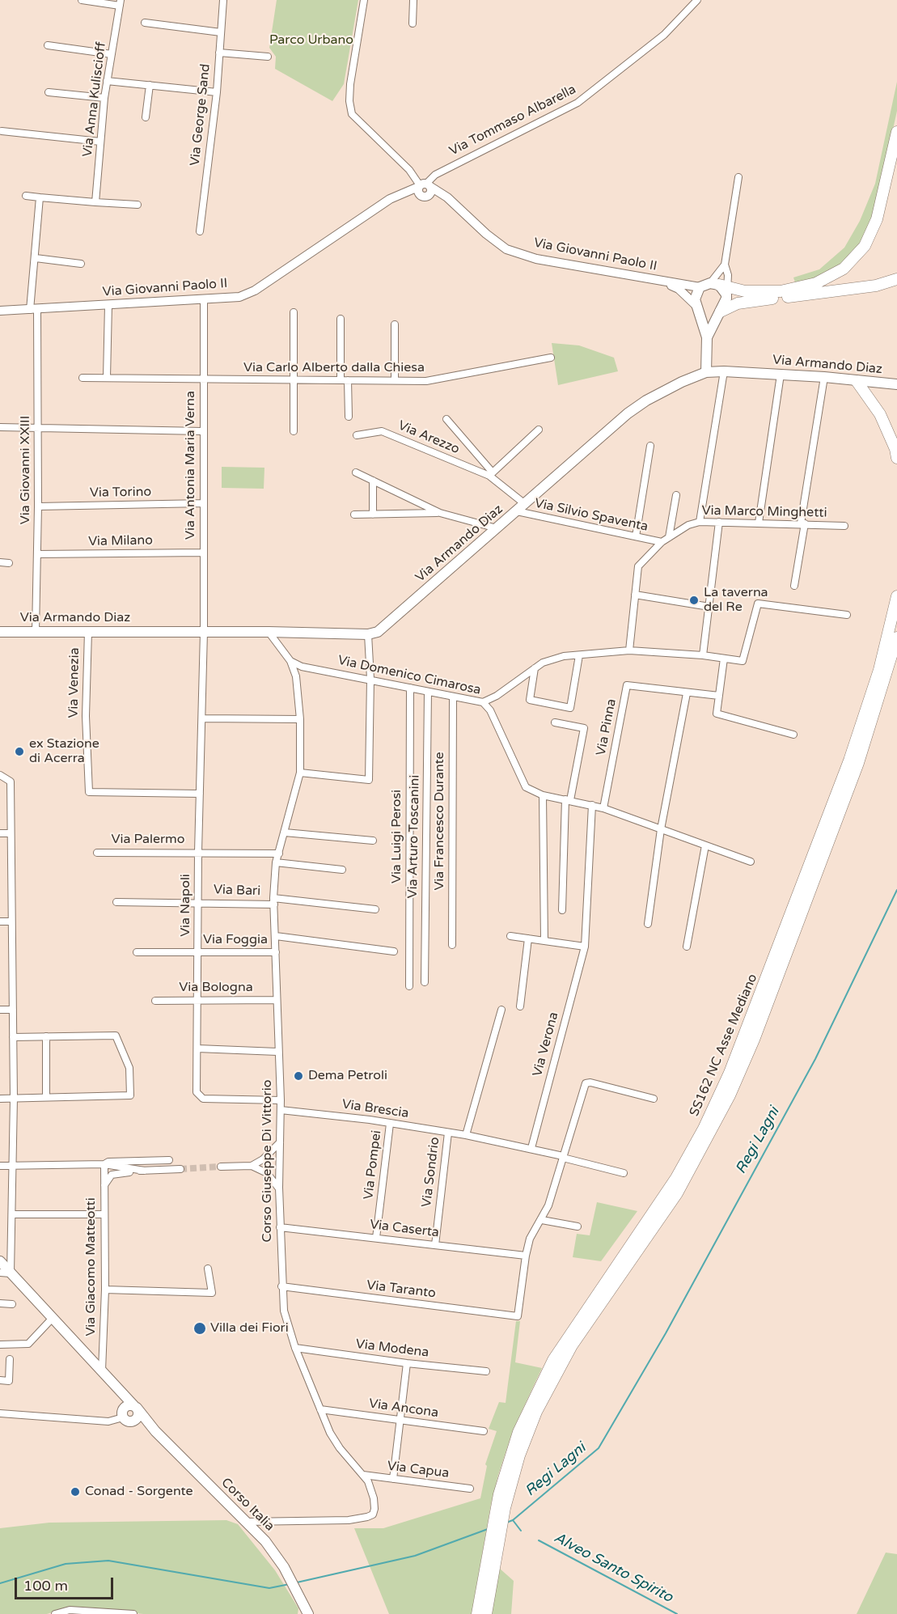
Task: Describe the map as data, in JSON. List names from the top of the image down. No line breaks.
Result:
{"streets":{"highway":["SS162 NC Asse Mediano"],"main road":["Via Armando Diaz","Corso Italia"],"street":["Via Anna Kuliscioff","Via George Sand","Via Tommaso Albarella","Via Giovanni Paolo II","Via Carlo Alberto dalla Chiesa","Via Arezzo","Via Antonia Maria Verna","Via Giovanni XXIII","Via Torino","Via Marco Minghetti","Via Silvio Spaventa","Via Milano","Via Domenico Cimarosa","Via Venezia","Via Pinna","Via Francesco Durante","Via Luigi Perosi","Via Arturo Toscanini","Via Palermo","Via Bari","Via Napoli","Via Foggia","Via Bologna","Via Verona","Via Brescia","Corso Giuseppe Di Vittorio","Via Pompei","Via Sondrio","Via Caserta","Via Giacomo Matteotti","Via Taranto","Via Modena","Via Ancona","Via Capua"]},"crossings":[["Via Tommaso Albarella","Via Giovanni Paolo II"],["Via Giovanni Paolo II","Via Antonia Maria Verna"],["Via Giovanni Paolo II","Via Giovanni XXIII"],["Via Armando Diaz","Via Arezzo"],["Via Armando Diaz","Via Antonia Maria Verna"],["Via Armando Diaz","Via Giovanni XXIII"],["Via Armando Diaz","Via Silvio Spaventa"],["Via Armando Diaz","Via Venezia"],["Via Armando Diaz","Via Napoli"],["Via Carlo Alberto dalla Chiesa","Via Antonia Maria Verna"],["Via Antonia Maria Verna","Via Torino"],["Via Antonia Maria Verna","Via Milano"],["Via Antonia Maria Verna","Via Napoli"],["Via Giovanni XXIII","Via Torino"],["Via Giovanni XXIII","Via Milano"],["Via Marco Minghetti","Via Silvio Spaventa"],["Via Domenico Cimarosa","Via Pinna"],["Via Domenico Cimarosa","Via Francesco Durante"],["Via Domenico Cimarosa","Via Luigi Perosi"],["Via Domenico Cimarosa","Via Arturo Toscanini"],["Via Domenico Cimarosa","Via Verona"],["Via Domenico Cimarosa","Corso Giuseppe Di Vittorio"],["Via Venezia","Via Napoli"],["Via Palermo","Via Napoli"],["Via Palermo","Corso Giuseppe Di Vittorio"],["Via Bari","Via Napoli"],["Via Bari","Corso Giuseppe Di Vittorio"],["Via Napoli","Via Foggia"],["Via Napoli","Via Bologna"],["Via Napoli","Corso Giuseppe Di Vittorio"],["Via Foggia","Corso Giuseppe Di Vittorio"],["Via Bologna","Corso Giuseppe Di Vittorio"],["Via Verona","Via Brescia"],["Via Brescia","Corso Giuseppe Di Vittorio"],["Via Brescia","Via Pompei"],["Via Brescia","Via Sondrio"],["Corso Giuseppe Di Vittorio","Via Caserta"],["Corso Giuseppe Di Vittorio","Via Taranto"],["Corso Giuseppe Di Vittorio","Via Modena"],["Corso Giuseppe Di Vittorio","Via Ancona"],["Corso Giuseppe Di Vittorio","Via Capua"],["Corso Giuseppe Di Vittorio","Corso Italia"],["Via Pompei","Via Caserta"],["Via Sondrio","Via Caserta"],["Via Caserta","Via Taranto"],["Via Giacomo Matteotti","Corso Italia"]],"water":["Regi Lagni","Alveo Santo Spirito"],"parks":["Parco Urbano"],"places":["La taverna del Re","ex Stazione di Acerra","Dema Petroli","Villa dei Fiori","Conad - Sorgente"],"scale_bar":"100 m"}
